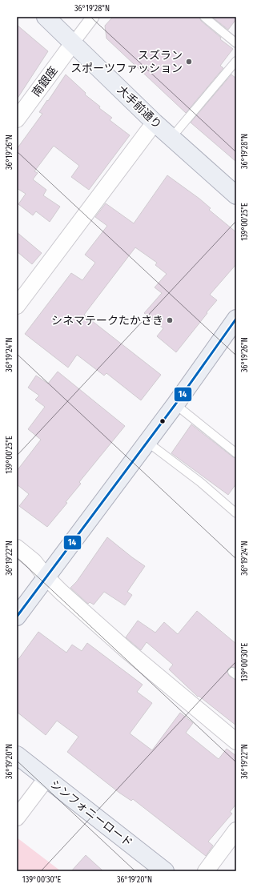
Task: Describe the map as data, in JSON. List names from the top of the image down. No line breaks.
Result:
{"streets":{"main road":["大手前通り","シンフォニーロード"],"street":["南銀座"]},"crossings":[["南銀座","大手前通り"]],"places":["スズラン スポーツファッション","シネマテークたかさき"],"lines":["transit line 14"],"coordinates":["36°19'28\"N","36°19'26\"N","139°00'25\"E","36°19'24\"N","36°19'22\"N","139°00'30\"E","36°19'20\"N"]}
